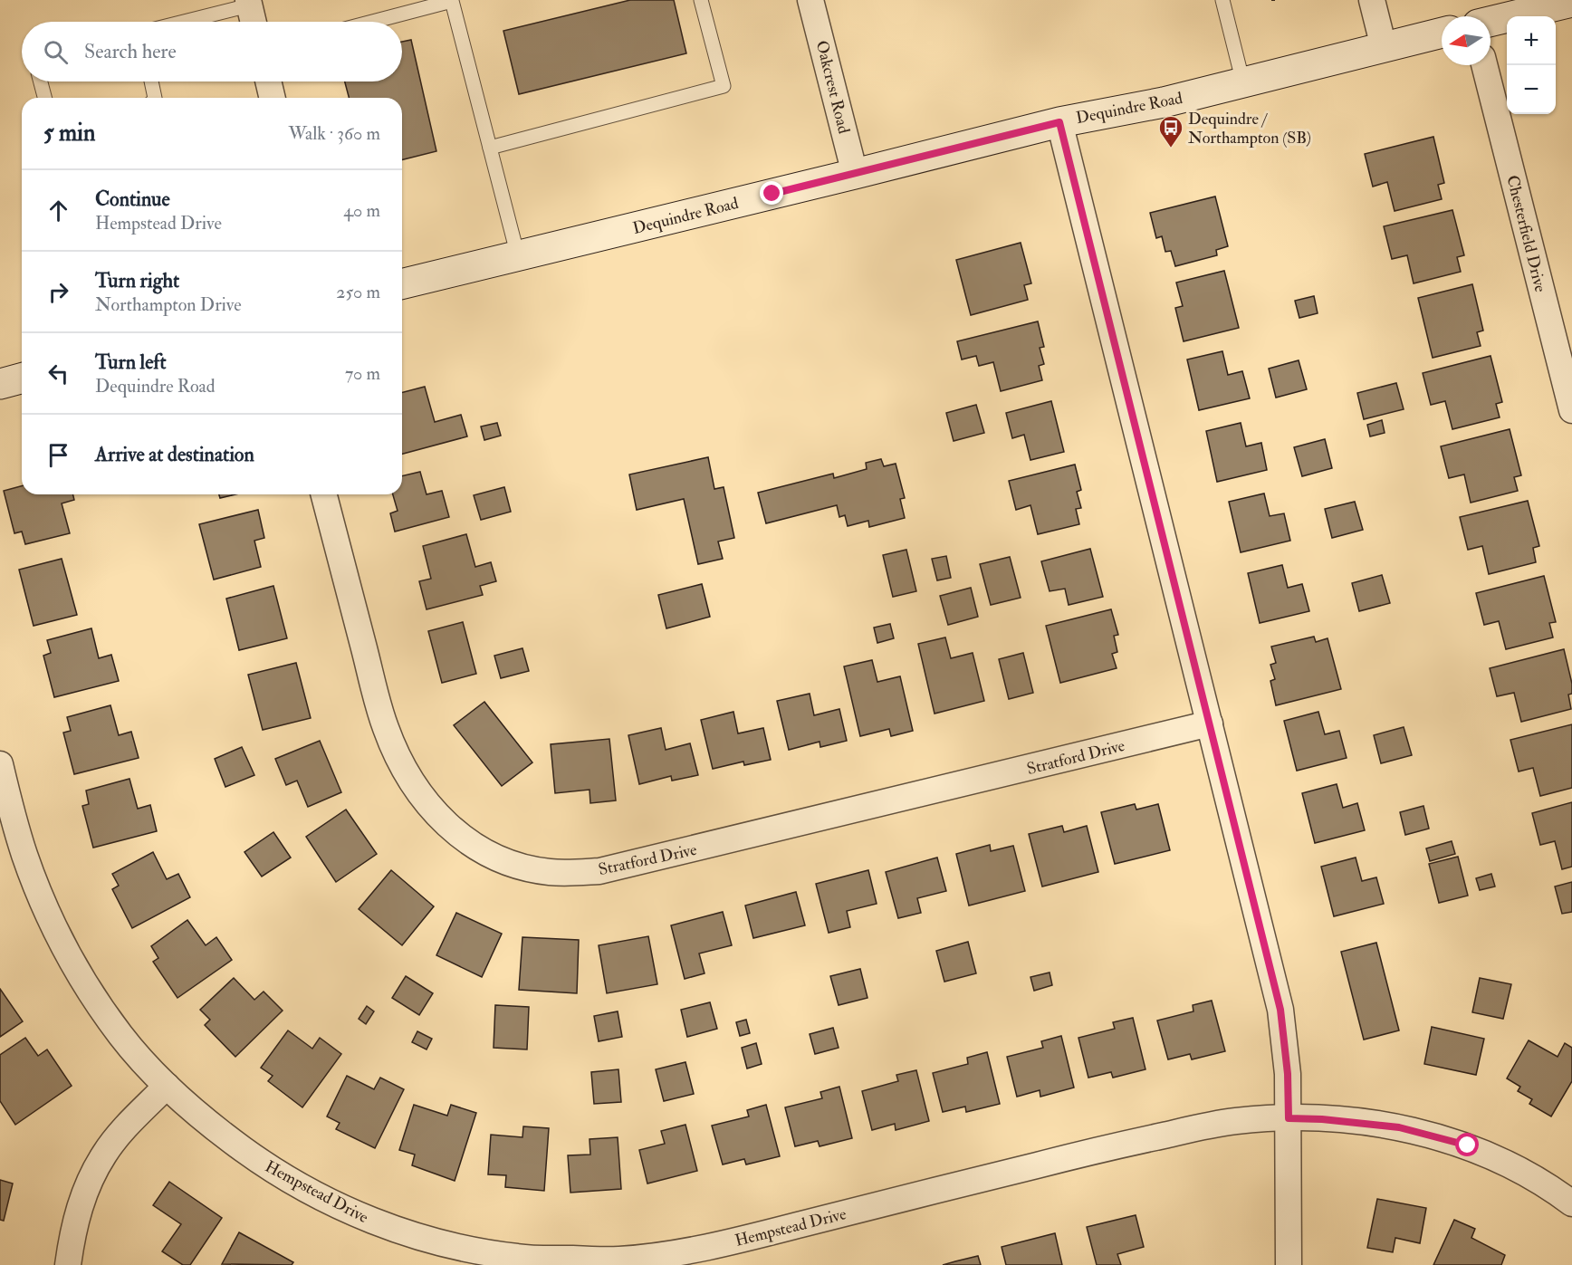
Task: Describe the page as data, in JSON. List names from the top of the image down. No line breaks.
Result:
{"streets":{"main road":["Dequindre Road"],"street":["Oakcrest Road","Chesterfield Drive","Stratford Drive","Hempstead Drive"]},"crossings":[["Oakcrest Road","Dequindre Road"]],"places":{"bus stop":["Dequindre / Northampton (SB)"]},"north":"left","page":{"map_buttons":["+","−"],"search":"Search here","heading":["5 min","Walk · 360 m"],"list":[["Continue","Hempstead Drive","40 m"],["Turn right","Northampton Drive","250 m"],["Turn left","Dequindre Road","70 m"],"Arrive at destination"]}}
